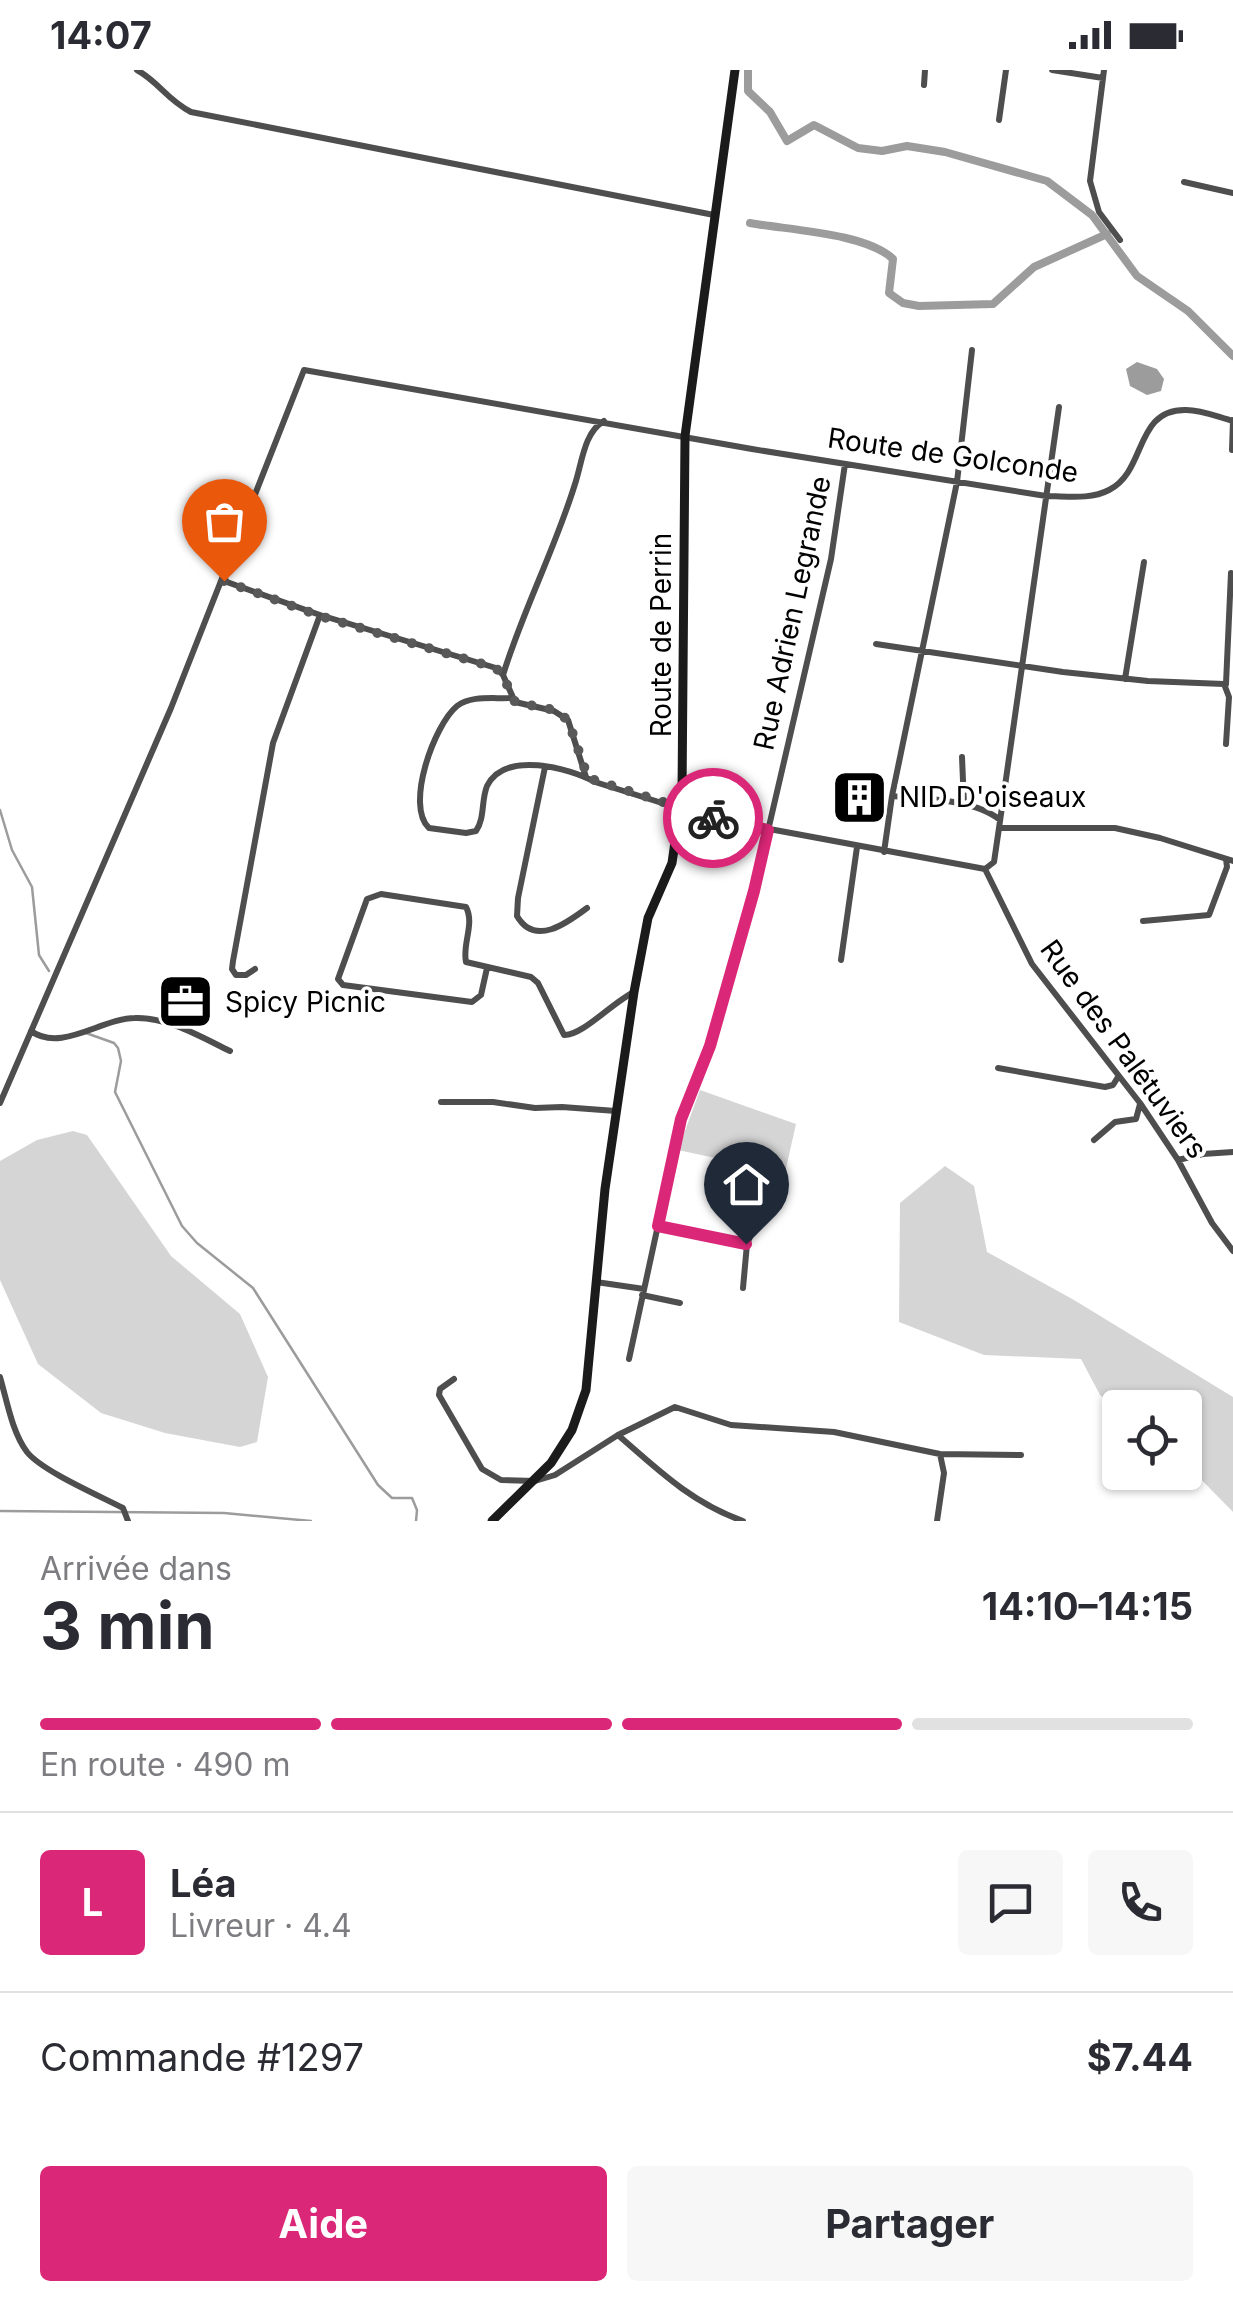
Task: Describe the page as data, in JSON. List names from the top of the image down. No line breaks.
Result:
{"streets":{"main road":["Route de Perrin"],"street":["Route de Golconde","Rue Adrien Legrande","Rue des Palétuviers"]},"crossings":[["Route de Golconde","Rue Adrien Legrande"],["Route de Golconde","Route de Perrin"]],"places":{"building":["NID D'oiseaux"],"office":["Spicy Picnic"]},"page":{"status":"14:07","heading":["3 min","Arrivée dans","14:10–14:15"],"panel":["Léa","Livreur · 4.4","Commande #1297","$7.44"],"bar":"En route · 490 m","round":"L","buttons":["Aide","Partager"]}}
